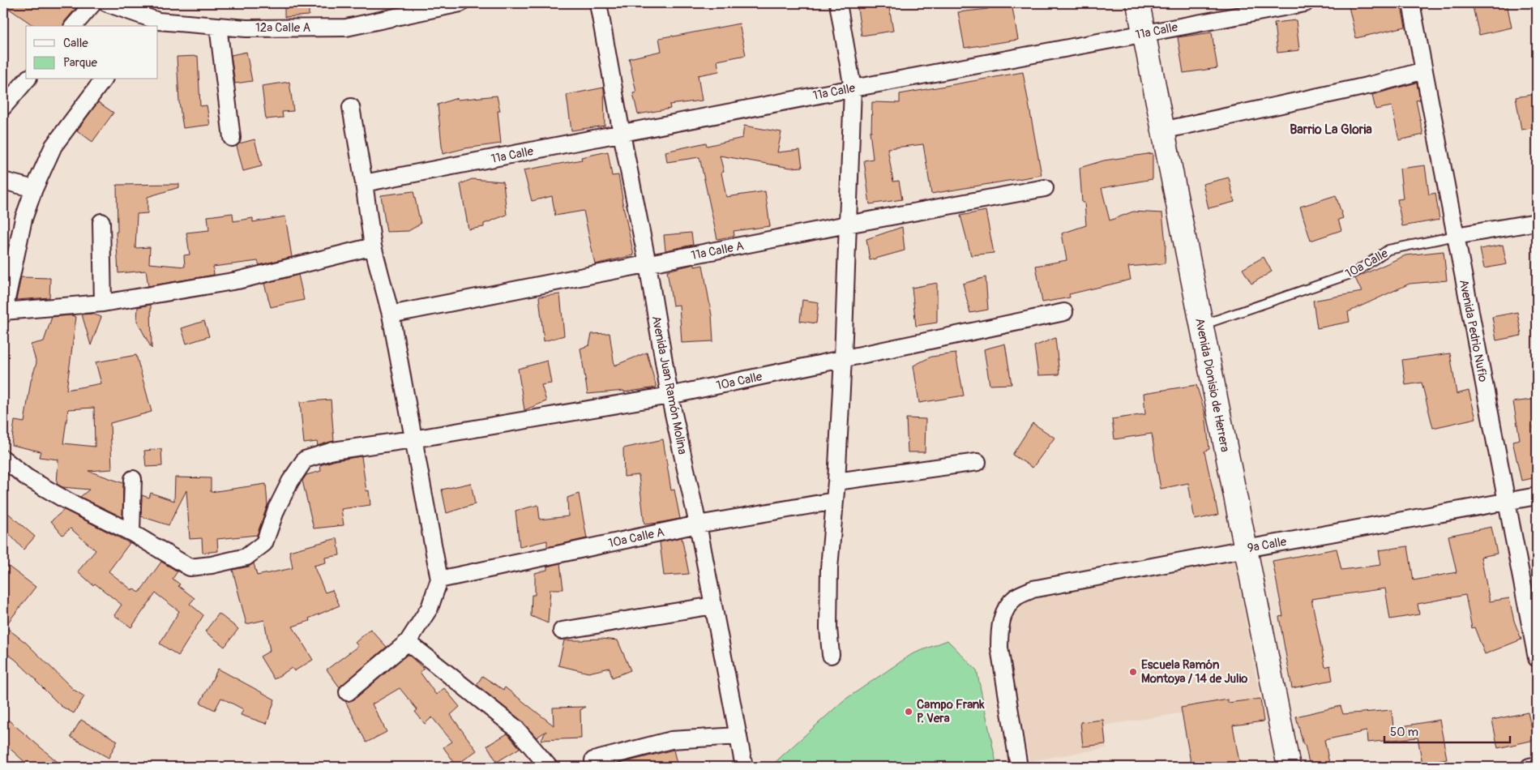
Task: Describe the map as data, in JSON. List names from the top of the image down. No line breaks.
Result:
{"streets":{"street":["12a Calle A","11a Calle","11a Calle A","10a Calle","Avenida Pedrio Nufio","Avenida Juan Ramón Molina","Avenida Dionisio de Herrera","10a Calle A","9a Calle"]},"crossings":[["11a Calle","Avenida Juan Ramón Molina"],["11a Calle","Avenida Dionisio de Herrera"],["11a Calle A","Avenida Juan Ramón Molina"],["10a Calle","Avenida Pedrio Nufio"],["10a Calle","Avenida Juan Ramón Molina"],["10a Calle","Avenida Dionisio de Herrera"],["Avenida Pedrio Nufio","9a Calle"],["Avenida Juan Ramón Molina","10a Calle A"],["Avenida Dionisio de Herrera","9a Calle"]],"districts":["Barrio La Gloria"],"places":["Escuela Ramón Montoya / 14 de Julio","Campo Frank P. Vera"],"legend":["Calle","Parque"],"scale_bar":"50 m"}
